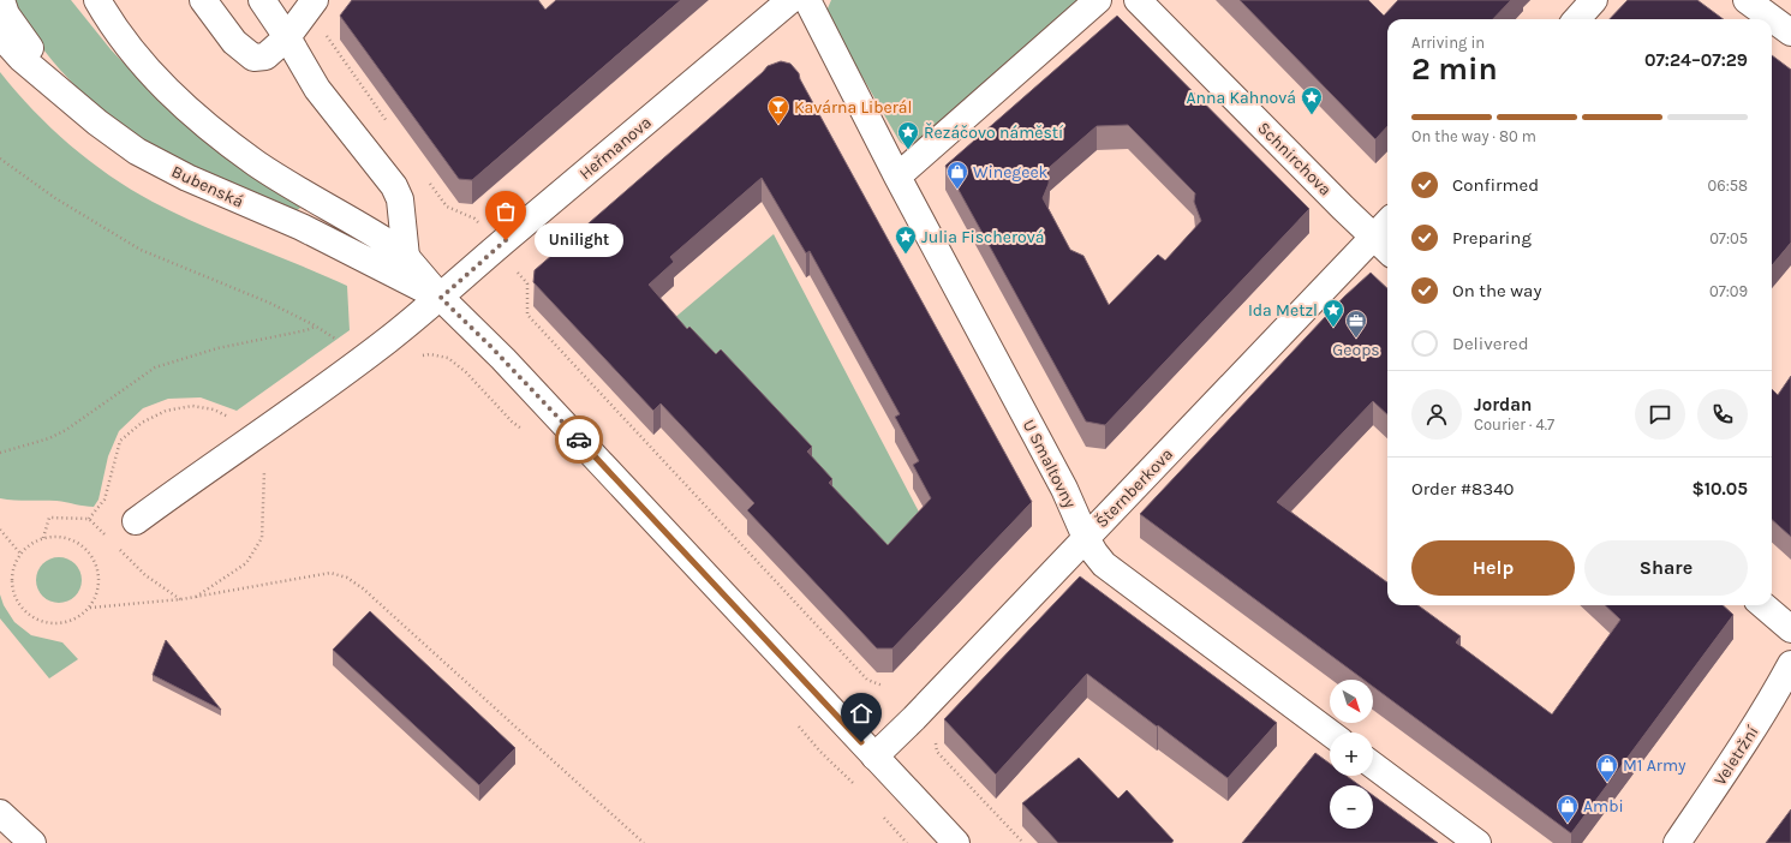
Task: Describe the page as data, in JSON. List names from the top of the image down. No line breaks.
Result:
{"streets":{"street":["Heřmanova","Schnirchova","Bubenská","U Smaltovny","Šternberkova","Veletržní"]},"crossings":[["Heřmanova","Bubenská"],["Schnirchova","Šternberkova"],["Bubenská","Šternberkova"],["U Smaltovny","Šternberkova"]],"places":{"place":["Anna Kahnová","Řezáčovo náměstí","Julia Fischerová","Ida Metzl"],"bar":["Kavárna Liberál"],"shop":["Winegeek","M1 Army","Ambi"],"other":["Unilight"],"office":["Geops"]},"north":"bottom right","page":{"heading":["2 min","Arriving in","07:24–07:29"],"panel":["Jordan","Courier · 4.7","Order #8340","$10.05"],"bar":"On the way · 80 m","list":[["Confirmed","06:58"],["Preparing","07:05"],["On the way","07:09"],"Delivered"],"bubble":"Unilight","buttons":["Help","Share"],"map_buttons":["+","−"]}}
